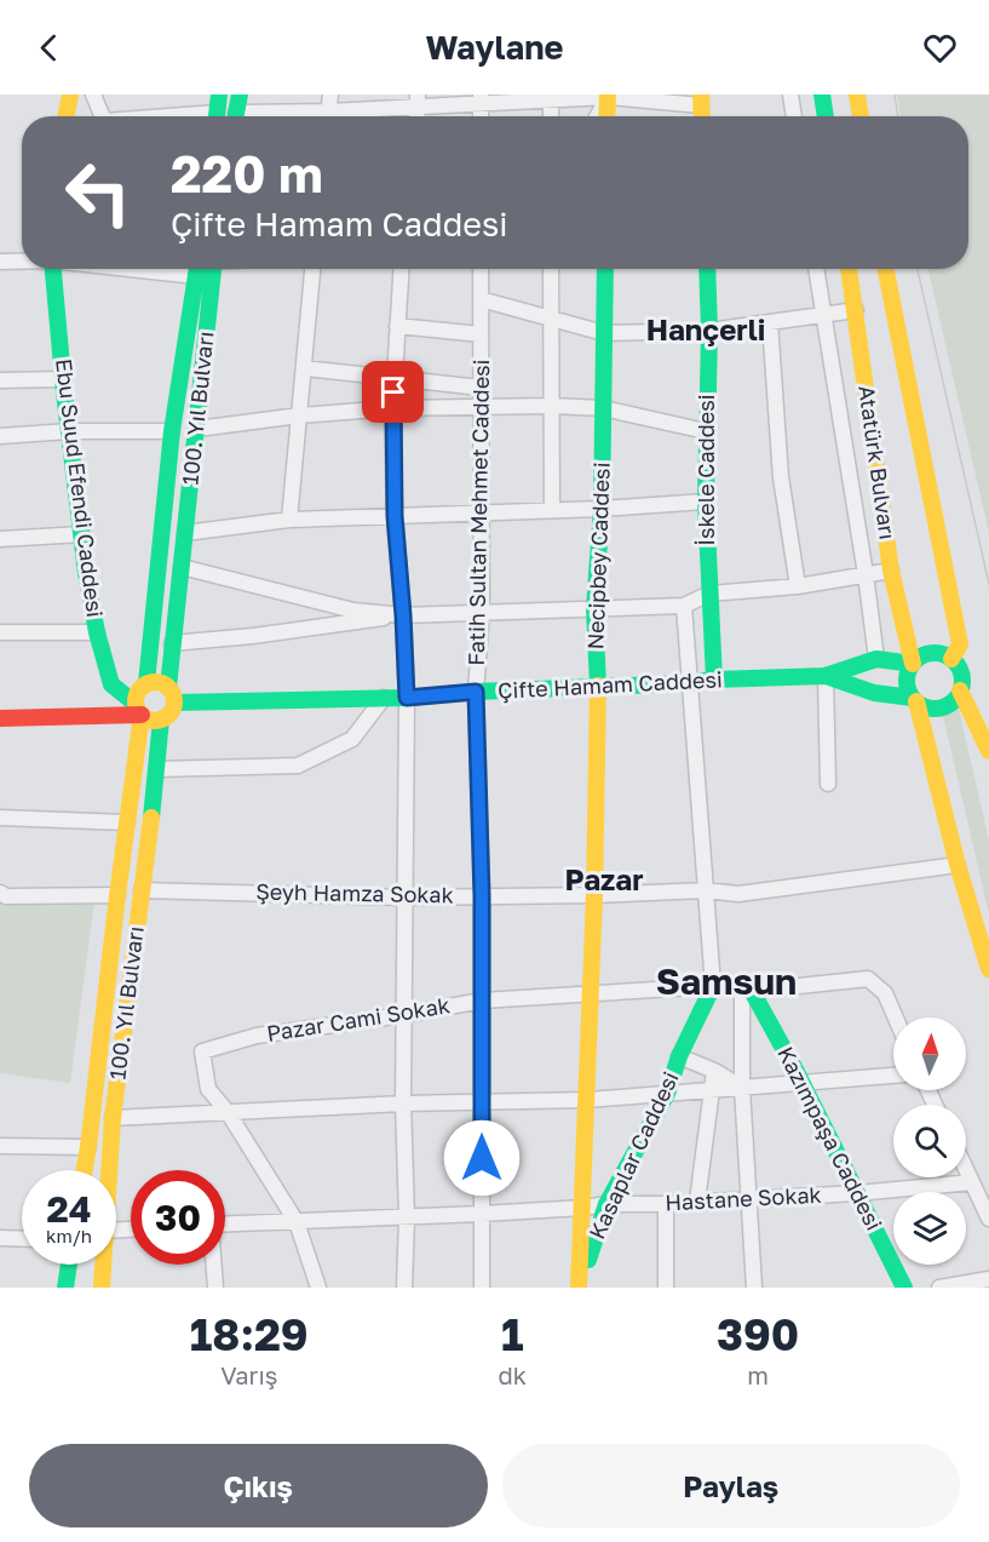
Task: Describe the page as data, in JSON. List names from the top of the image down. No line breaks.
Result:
{"streets":{"main road":["100. Yıl Bulvarı","Atatürk Bulvarı","İskele Caddesi","Ebu Suud Efendi Caddesi","Necipbey Caddesi","Çifte Hamam Caddesi","Kazımpaşa Caddesi","Kasaplar Caddesi"],"street":["Fatih Sultan Mehmet Caddesi","Şeyh Hamza Sokak","Pazar Cami Sokak","Hastane Sokak"]},"crossings":[["100. Yıl Bulvarı","Ebu Suud Efendi Caddesi"],["100. Yıl Bulvarı","Çifte Hamam Caddesi"],["100. Yıl Bulvarı","Şeyh Hamza Sokak"],["Atatürk Bulvarı","Çifte Hamam Caddesi"],["İskele Caddesi","Çifte Hamam Caddesi"],["Ebu Suud Efendi Caddesi","Çifte Hamam Caddesi"],["Fatih Sultan Mehmet Caddesi","Çifte Hamam Caddesi"],["Fatih Sultan Mehmet Caddesi","Şeyh Hamza Sokak"],["Fatih Sultan Mehmet Caddesi","Pazar Cami Sokak"],["Fatih Sultan Mehmet Caddesi","Hastane Sokak"],["Necipbey Caddesi","Çifte Hamam Caddesi"],["Necipbey Caddesi","Şeyh Hamza Sokak"],["Necipbey Caddesi","Pazar Cami Sokak"],["Necipbey Caddesi","Kasaplar Caddesi"],["Necipbey Caddesi","Hastane Sokak"],["Pazar Cami Sokak","Kazımpaşa Caddesi"],["Pazar Cami Sokak","Kasaplar Caddesi"],["Kazımpaşa Caddesi","Hastane Sokak"],["Kasaplar Caddesi","Hastane Sokak"]],"districts":["Hançerli","Pazar","Samsun"],"north":"top","page":{"header":"Waylane","turn":["220 m","Çifte Hamam Caddesi"],"speed":"24 km/h","limit":"30","eta":["18:29","Varış","1","dk","390","m"],"buttons":["Çıkış","Paylaş"]}}
